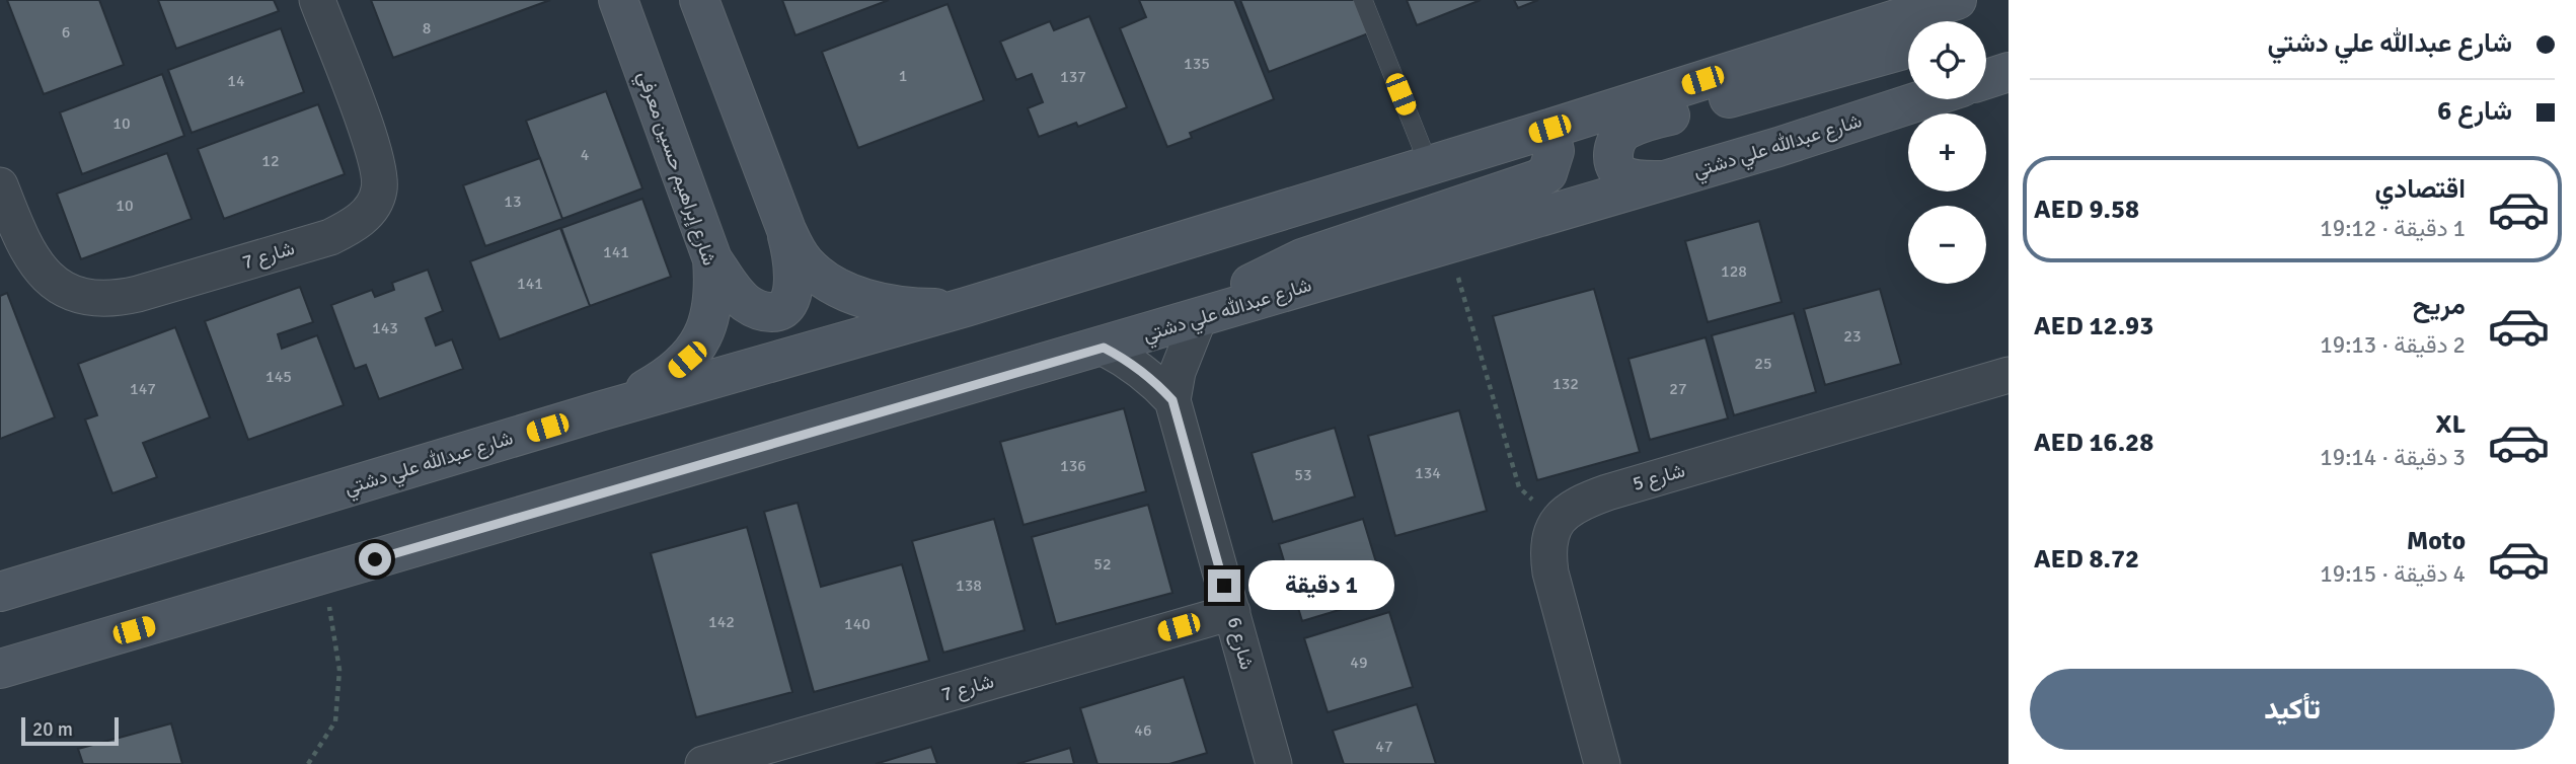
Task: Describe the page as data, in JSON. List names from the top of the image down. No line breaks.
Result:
{"streets":{"main road":["شارع عبدالله علي دشتي","شارع إبراهيم حسين معرفي"],"street":["شارع 7","شارع 5","شارع 6"]},"crossings":[["شارع عبدالله علي دشتي","شارع إبراهيم حسين معرفي"],["شارع عبدالله علي دشتي","شارع 6"],["شارع 7","شارع 6"]],"house_numbers":["8","6","135","1","137","14","10","4","12","13","10","141","128","141","143","23","25","145","132","147","27","136","134","53","52","138","142","140","49","46","47"],"scale_bar":"20 m","page":{"banner":["شارع عبدالله علي دشتي","شارع 6"],"map_buttons":["+","−"],"list":[{"name":"اقتصادي","note":"1 دقيقة · 19:12","value":"AED 9.58"},{"name":"مريح","note":"2 دقيقة · 19:13","value":"AED 12.93"},{"name":"XL","note":"3 دقيقة · 19:14","value":"AED 16.28"},{"name":"Moto","note":"4 دقيقة · 19:15","value":"AED 8.72"}],"bubble":"1 دقيقة","buttons":"تأكيد","scale":"20 m"}}
